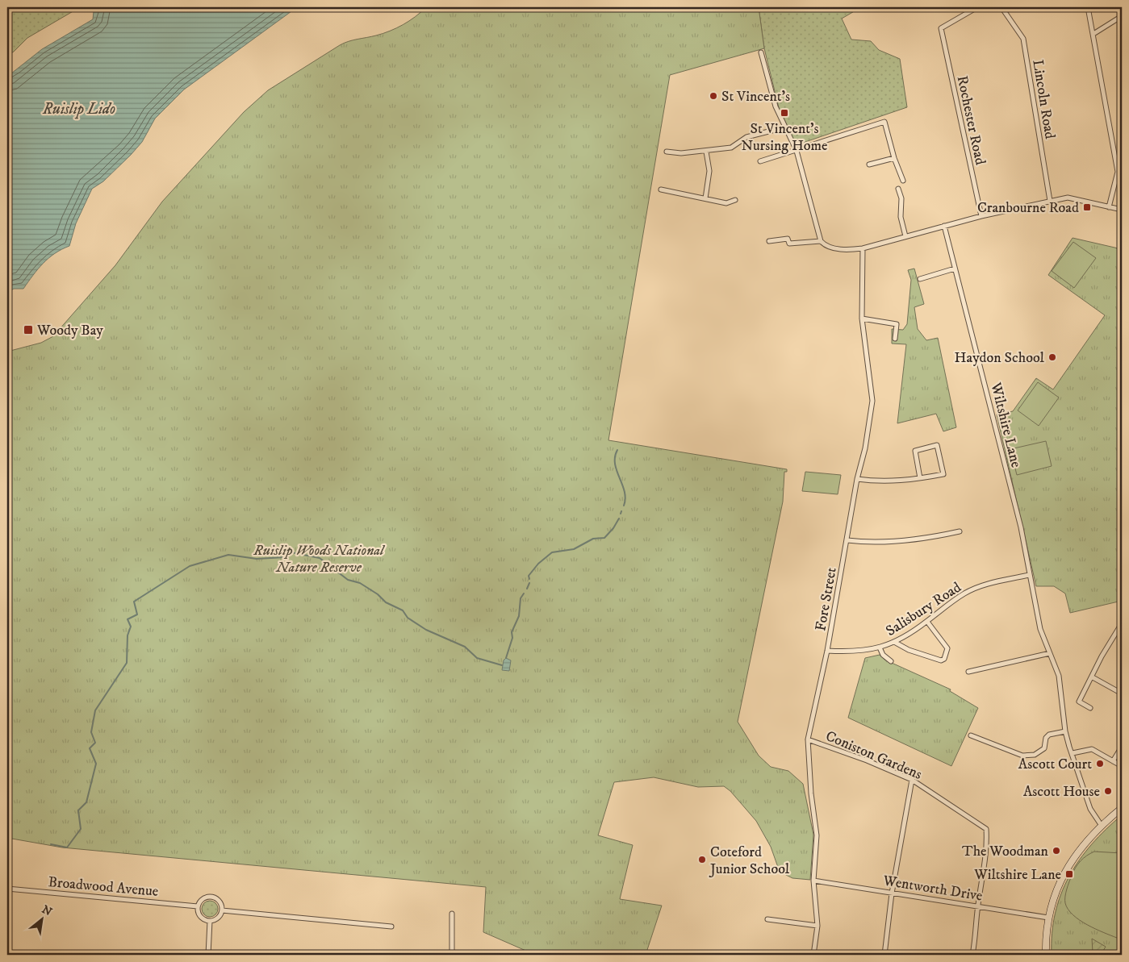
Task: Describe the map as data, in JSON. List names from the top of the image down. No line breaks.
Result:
{"streets":{"street":["Lincoln Road","Rochester Road","Wiltshire Lane","Fore Street","Salisbury Road","Coniston Gardens","Broadwood Avenue","Wentworth Drive"]},"crossings":[["Wiltshire Lane","Salisbury Road"],["Fore Street","Salisbury Road"],["Fore Street","Coniston Gardens"],["Fore Street","Wentworth Drive"],["Coniston Gardens","Wentworth Drive"]],"water":["Ruislip Lido"],"parks":["Ruislip Woods National Nature Reserve"],"places":{"other":["St Vincent's","Haydon School","Ascott Court","Ascott House","The Woodman","Coteford Junior School"],"transit":["St Vincent's Nursing Home","Cranbourne Road","Woody Bay","Wiltshire Lane"]},"north":"top right"}
